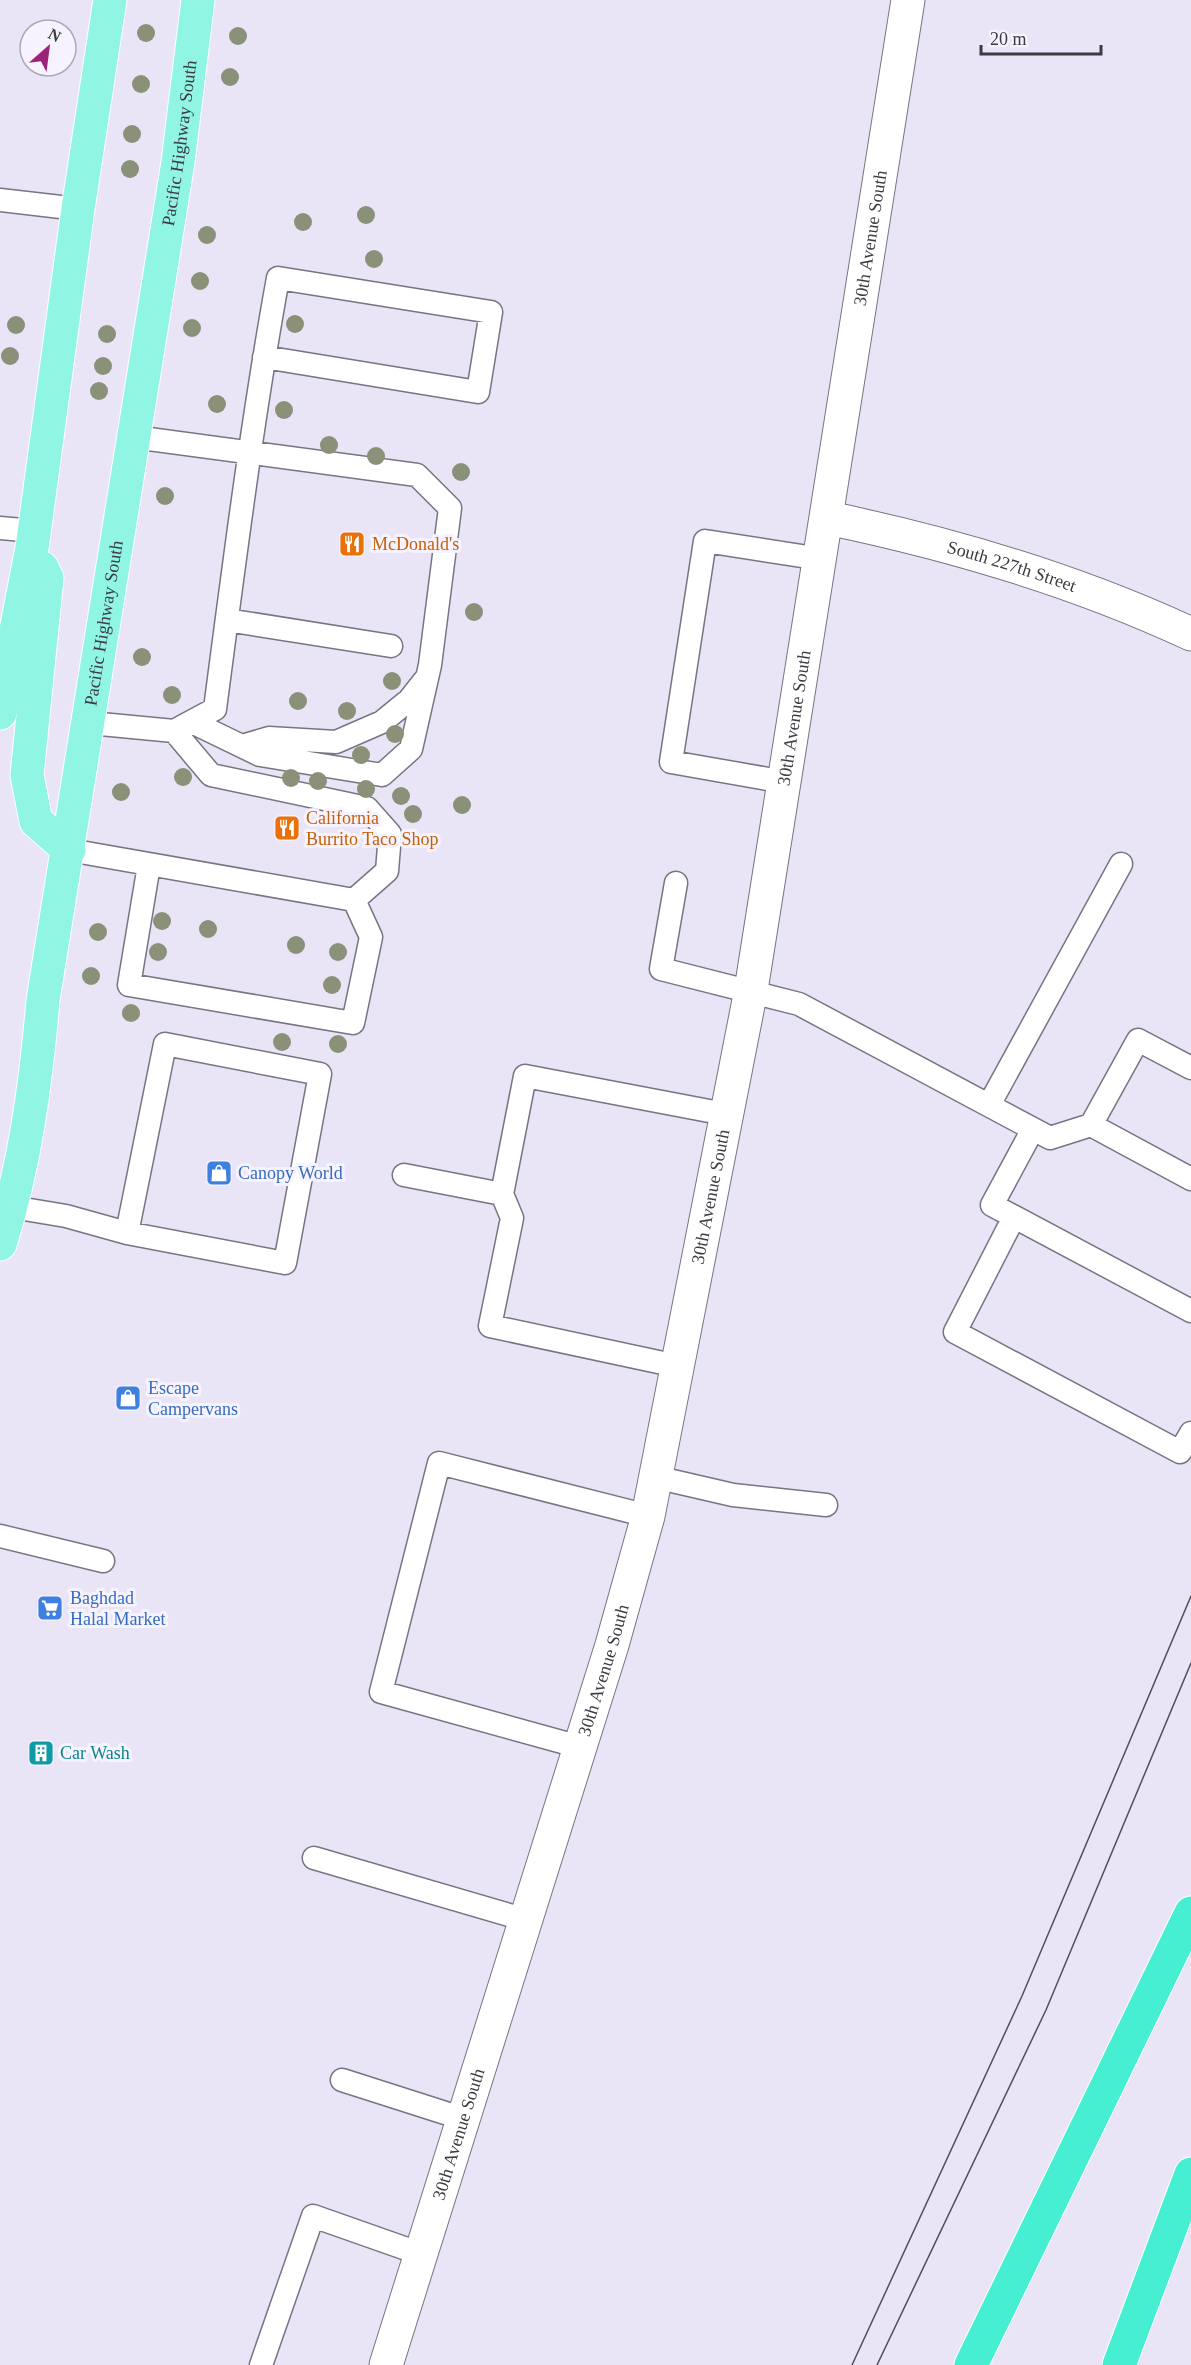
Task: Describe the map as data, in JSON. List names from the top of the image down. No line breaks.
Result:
{"streets":{"main road":["Pacific Highway South"],"street":["30th Avenue South","South 227th Street"]},"crossings":[["30th Avenue South","South 227th Street"]],"places":{"restaurant":["McDonald's","California Burrito Taco Shop"],"shop":["Canopy World","Escape Campervans"],"supermarket":["Baghdad Halal Market"],"building":["Car Wash"]},"scale_bar":"20 m","north":"top right"}
